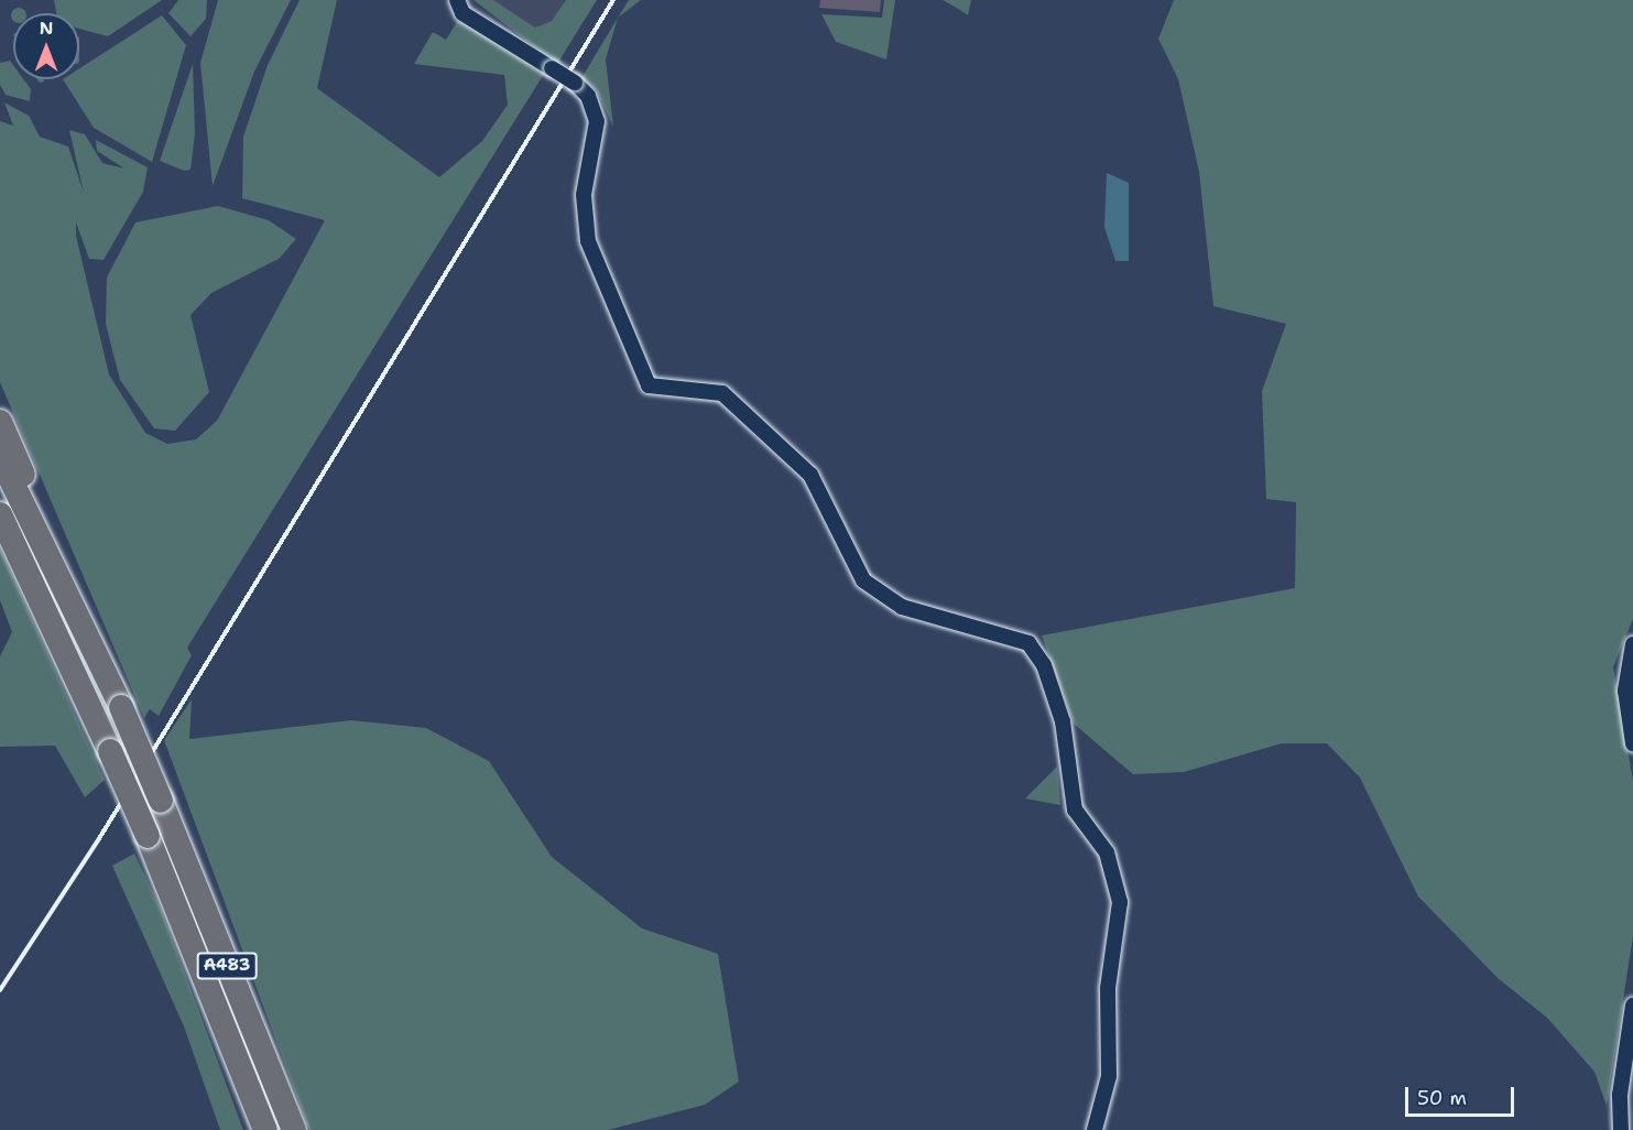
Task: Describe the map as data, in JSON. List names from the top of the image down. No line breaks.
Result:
{"streets":{"highway":["A483"]},"scale_bar":"50 m","north":"top"}
